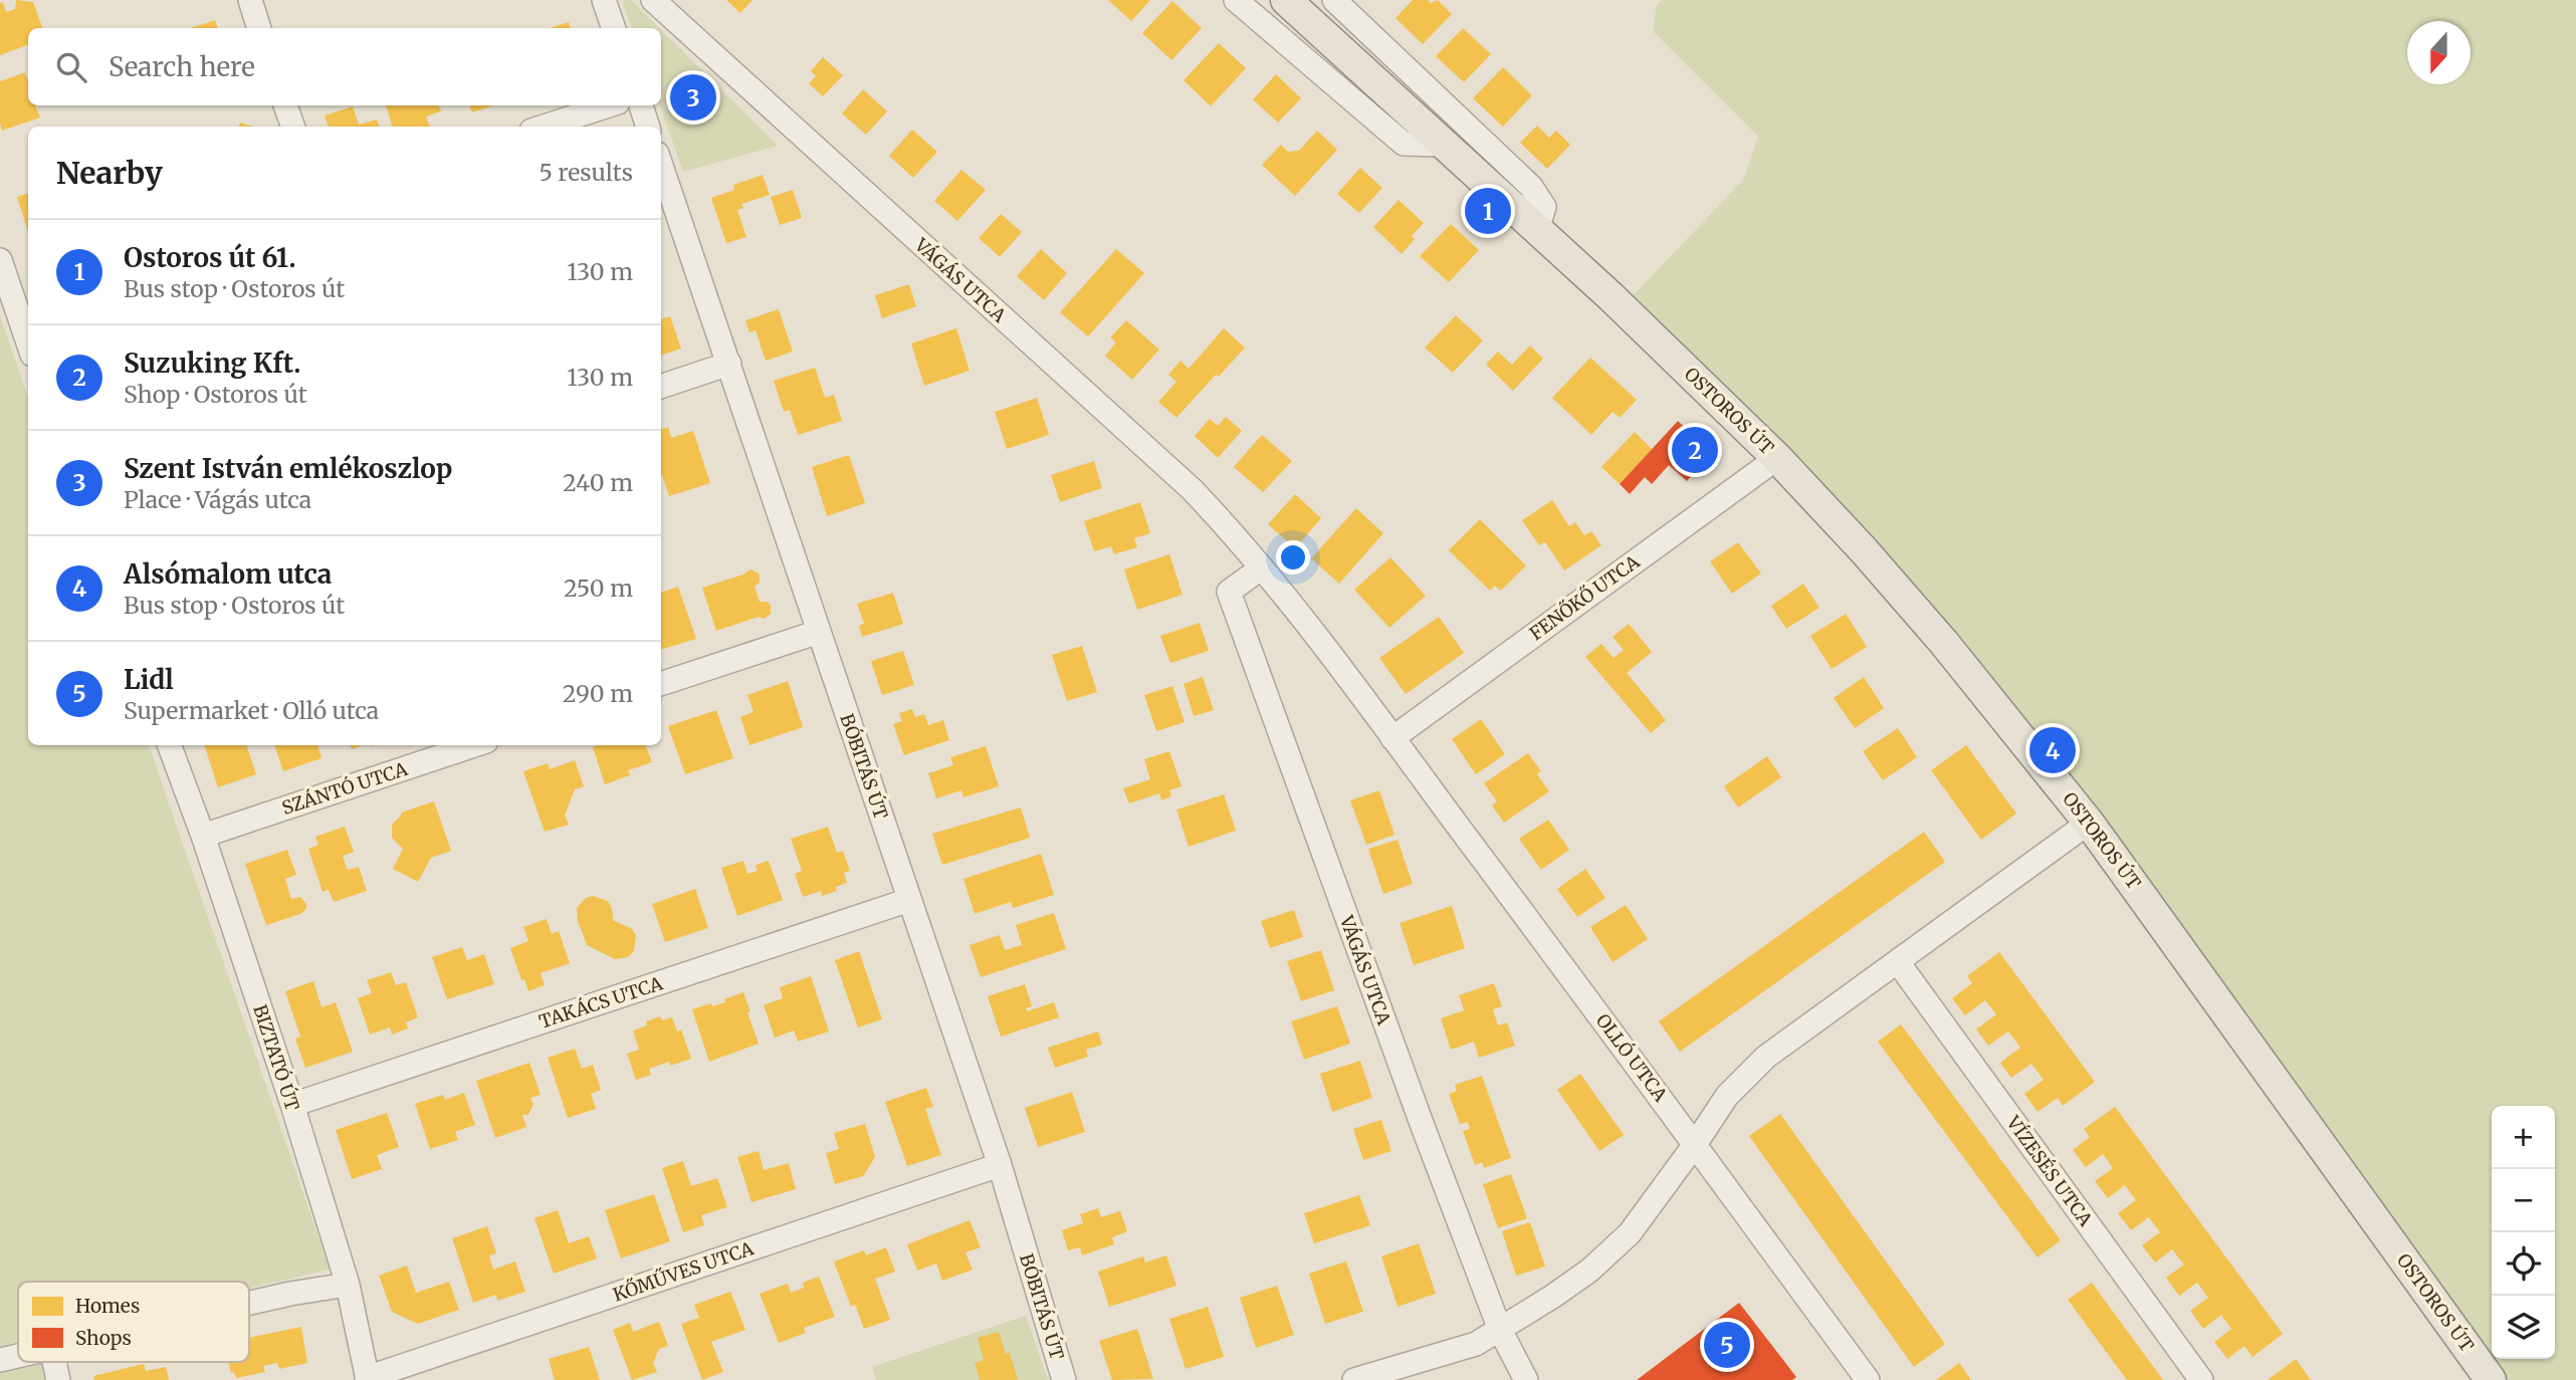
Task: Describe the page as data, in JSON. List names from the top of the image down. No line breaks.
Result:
{"streets":{"main road":["OSTOROS ÚT"],"street":["VÁGÁS UTCA","FENŐKŐ UTCA","BÓBITÁS ÚT","SZÁNTÓ UTCA","TAKÁCS UTCA","BIZTATÓ ÚT","OLLÓ UTCA","VÍZESÉS UTCA","KŐMŰVES UTCA"]},"crossings":[["VÁGÁS UTCA","FENŐKŐ UTCA"],["VÁGÁS UTCA","OLLÓ UTCA"],["OSTOROS ÚT","FENŐKŐ UTCA"],["FENŐKŐ UTCA","OLLÓ UTCA"],["BÓBITÁS ÚT","TAKÁCS UTCA"],["BÓBITÁS ÚT","KŐMŰVES UTCA"],["SZÁNTÓ UTCA","BIZTATÓ ÚT"],["TAKÁCS UTCA","BIZTATÓ ÚT"],["BIZTATÓ ÚT","KŐMŰVES UTCA"]],"legend":["Homes","Shops"],"north":"bottom","page":{"search":"Search here","pins":["3","1","2","4","5"],"heading":["Nearby","5 results"],"list":[{"mark":"1","name":"Ostoros út 61.","note":"Bus stop · Ostoros út","value":"130 m"},{"mark":"2","name":"Suzuking Kft.","note":"Shop · Ostoros út","value":"130 m"},{"mark":"3","name":"Szent István emlékoszlop","note":"Place · Vágás utca","value":"240 m"},{"mark":"4","name":"Alsómalom utca","note":"Bus stop · Ostoros út","value":"250 m"},{"mark":"5","name":"Lidl","note":"Supermarket · Olló utca","value":"290 m"}],"map_buttons":["+","−"]}}
